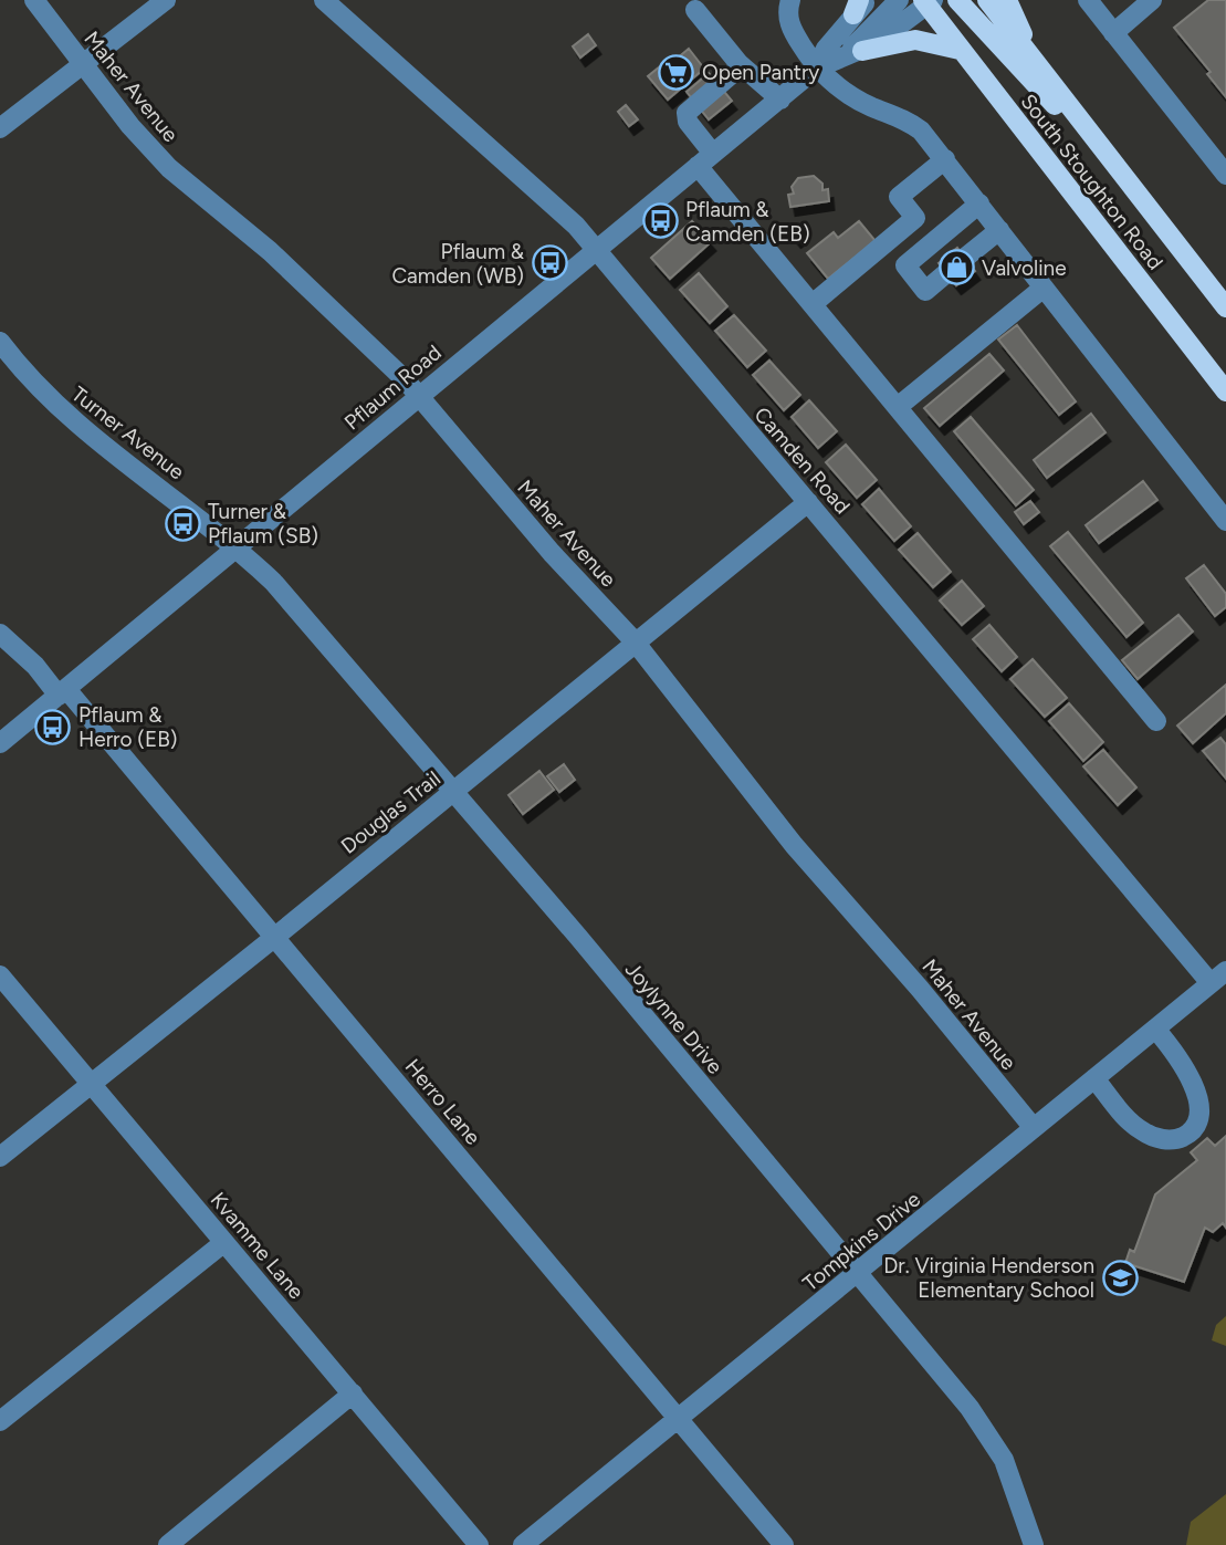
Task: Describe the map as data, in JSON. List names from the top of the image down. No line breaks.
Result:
{"streets":{"main road":["South Stoughton Road"],"street":["Maher Avenue","Pflaum Road","Turner Avenue","Camden Road","Douglas Trail","Joylynne Drive","Herro Lane","Tompkins Drive","Kvamme Lane"]},"crossings":[["Maher Avenue","Pflaum Road"],["Maher Avenue","Douglas Trail"],["Maher Avenue","Tompkins Drive"],["South Stoughton Road","Pflaum Road"],["Pflaum Road","Turner Avenue"],["Pflaum Road","Camden Road"],["Pflaum Road","Joylynne Drive"],["Pflaum Road","Herro Lane"],["Turner Avenue","Joylynne Drive"],["Camden Road","Douglas Trail"],["Camden Road","Tompkins Drive"],["Douglas Trail","Joylynne Drive"],["Douglas Trail","Herro Lane"],["Douglas Trail","Kvamme Lane"],["Joylynne Drive","Tompkins Drive"],["Herro Lane","Tompkins Drive"]],"places":{"supermarket":["Open Pantry"],"bus stop":["Pflaum & Camden (EB)","Pflaum & Camden (WB)","Turner & Pflaum (SB)","Pflaum & Herro (EB)"],"shop":["Valvoline"],"school or university":["Dr. Virginia Henderson Elementary School"]}}
